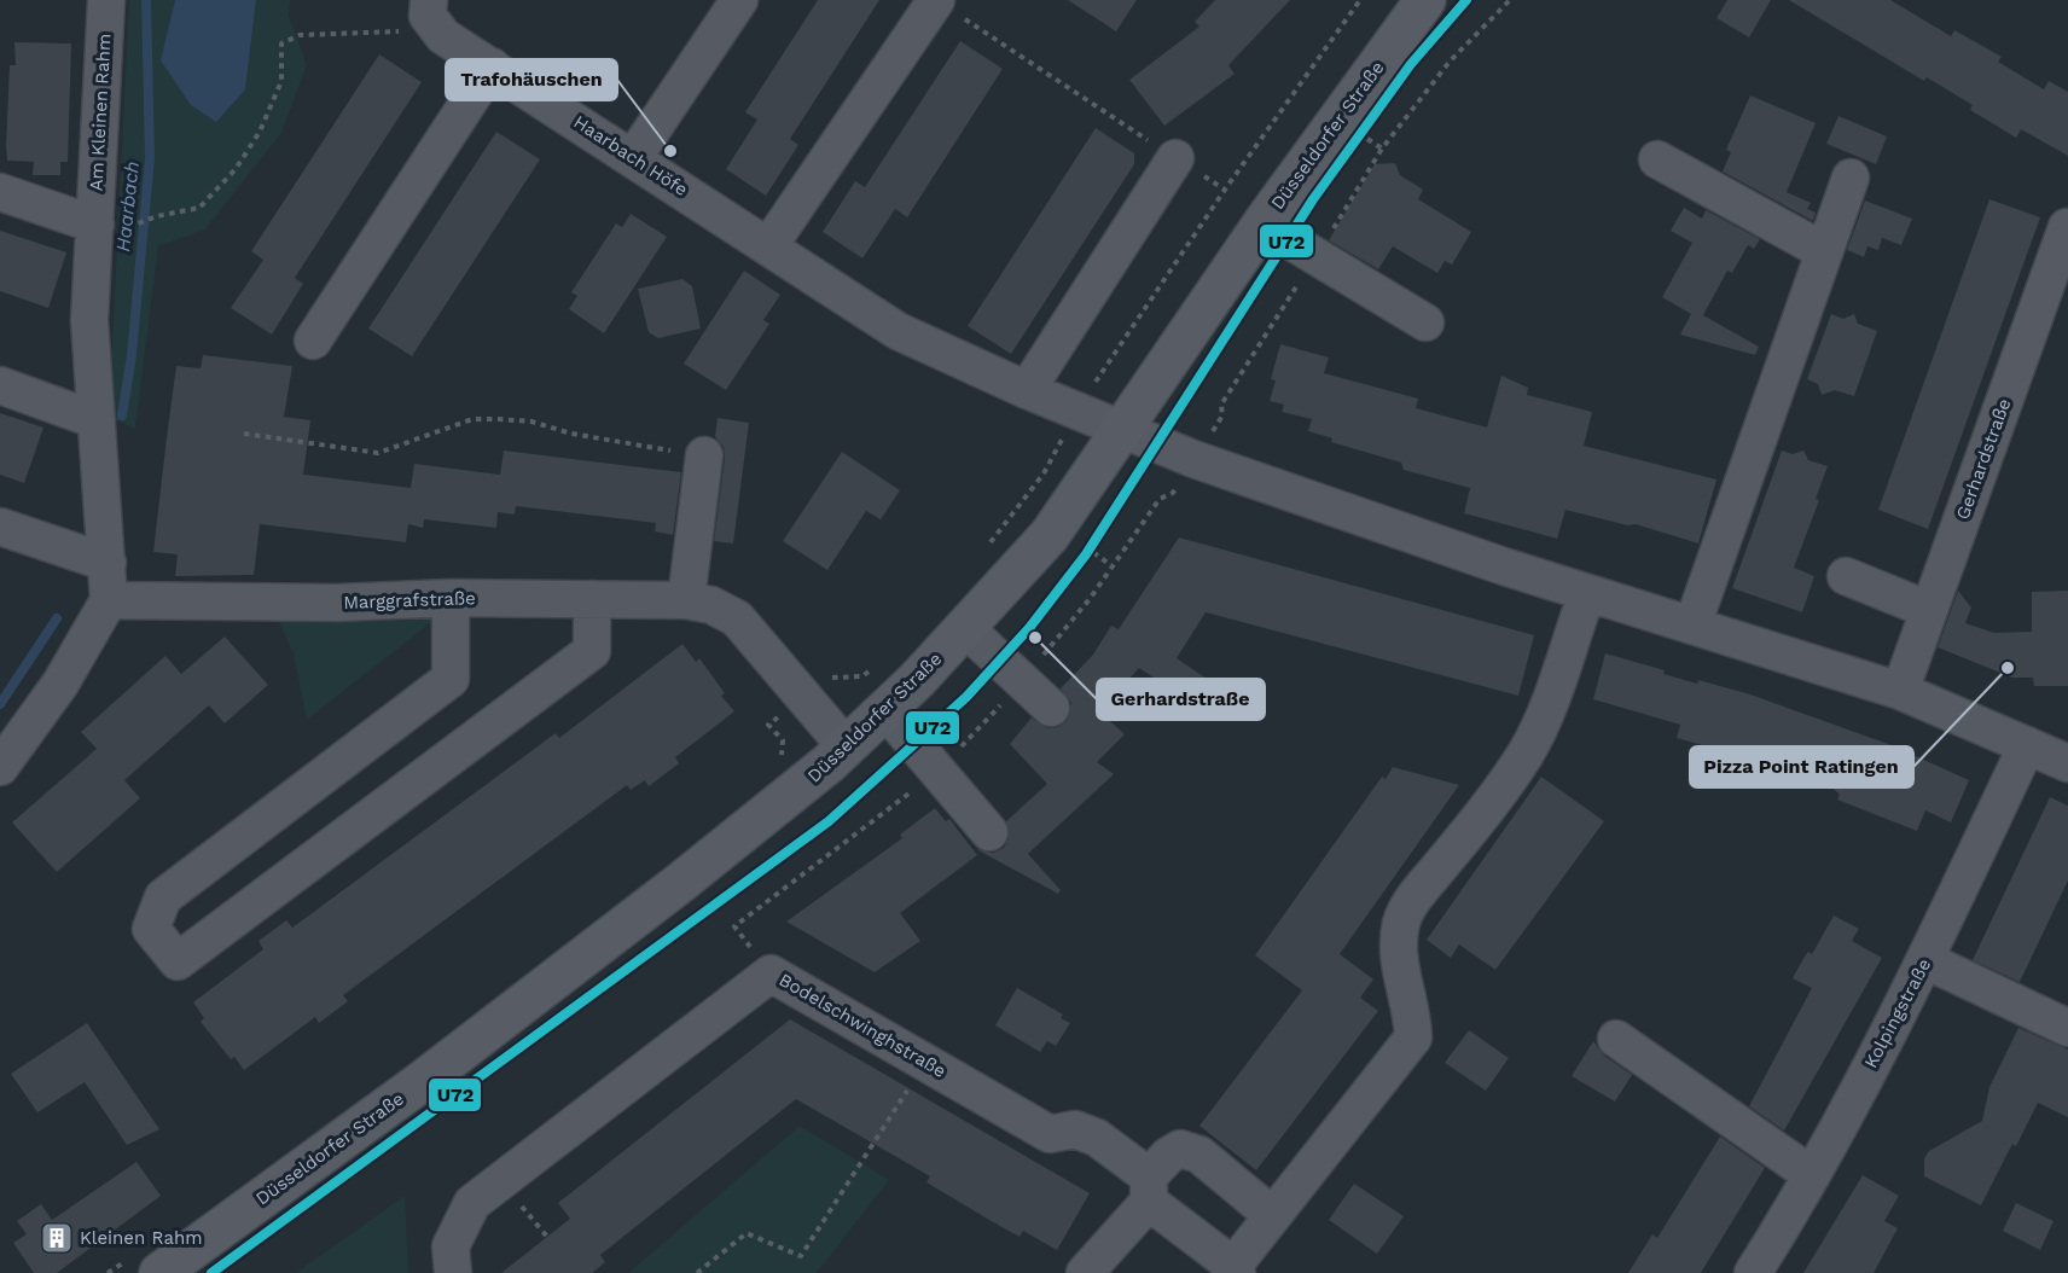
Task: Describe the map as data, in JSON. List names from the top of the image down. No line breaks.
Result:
{"streets":{"main road":["Düsseldorfer Straße"],"street":["Am Kleinen Rahm","Haarbach Höfe","Gerhardstraße","Marggrafstraße","Kolpingstraße","Bodelschwinghstraße"]},"crossings":[["Am Kleinen Rahm","Marggrafstraße"],["Düsseldorfer Straße","Haarbach Höfe"],["Düsseldorfer Straße","Marggrafstraße"]],"water":["Haarbach"],"places":{"other":["Trafohäuschen","Gerhardstraße","Pizza Point Ratingen"],"building":["Kleinen Rahm"]},"lines":["transit line U72"]}
